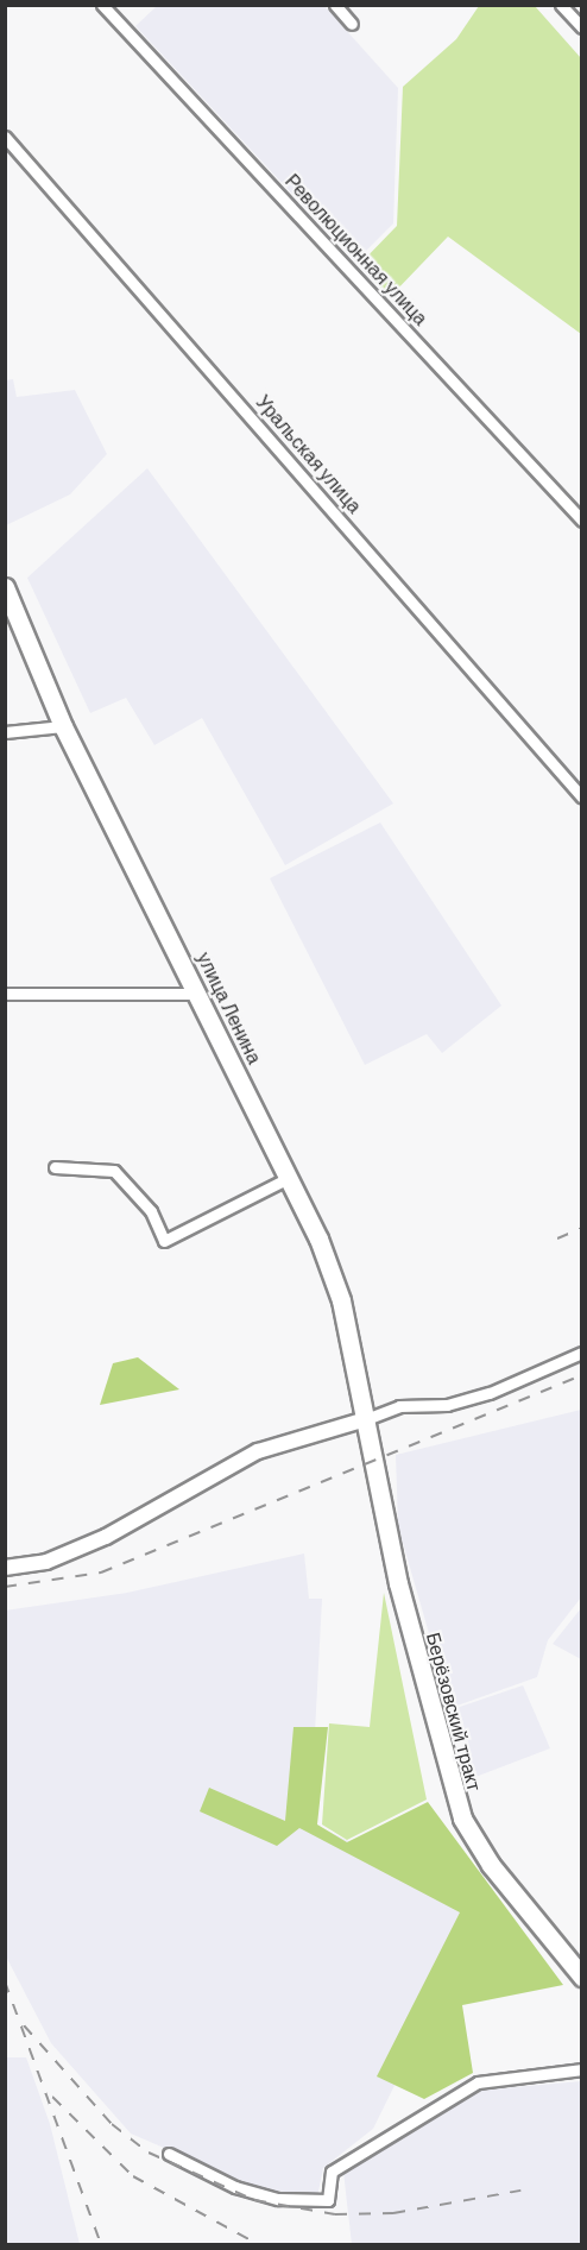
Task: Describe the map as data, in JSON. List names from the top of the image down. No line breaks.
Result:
{"streets":{"main road":["улица Ленина","Берёзовский тракт"],"street":["Революционная улица","Уральская улица"]},"crossings":[["улица Ленина","Берёзовский тракт"]]}
